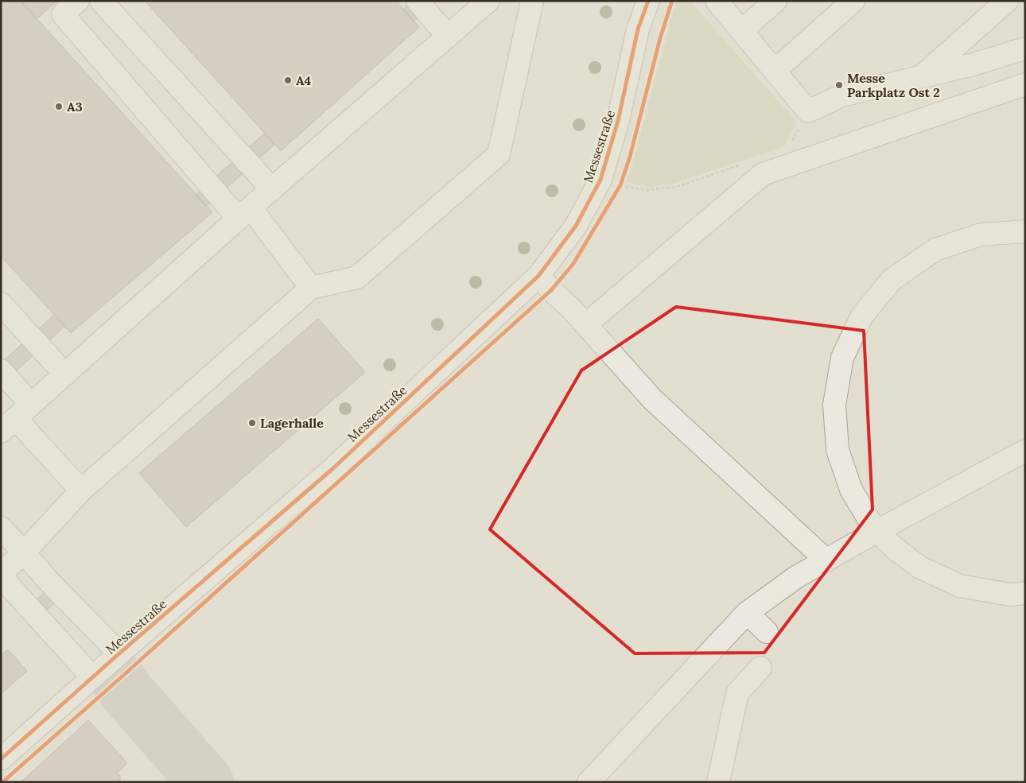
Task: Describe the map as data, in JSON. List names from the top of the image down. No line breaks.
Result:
{"streets":{"street":["Messestraße"]},"places":["A4","Messe Parkplatz Ost 2","A3","Lagerhalle"]}
